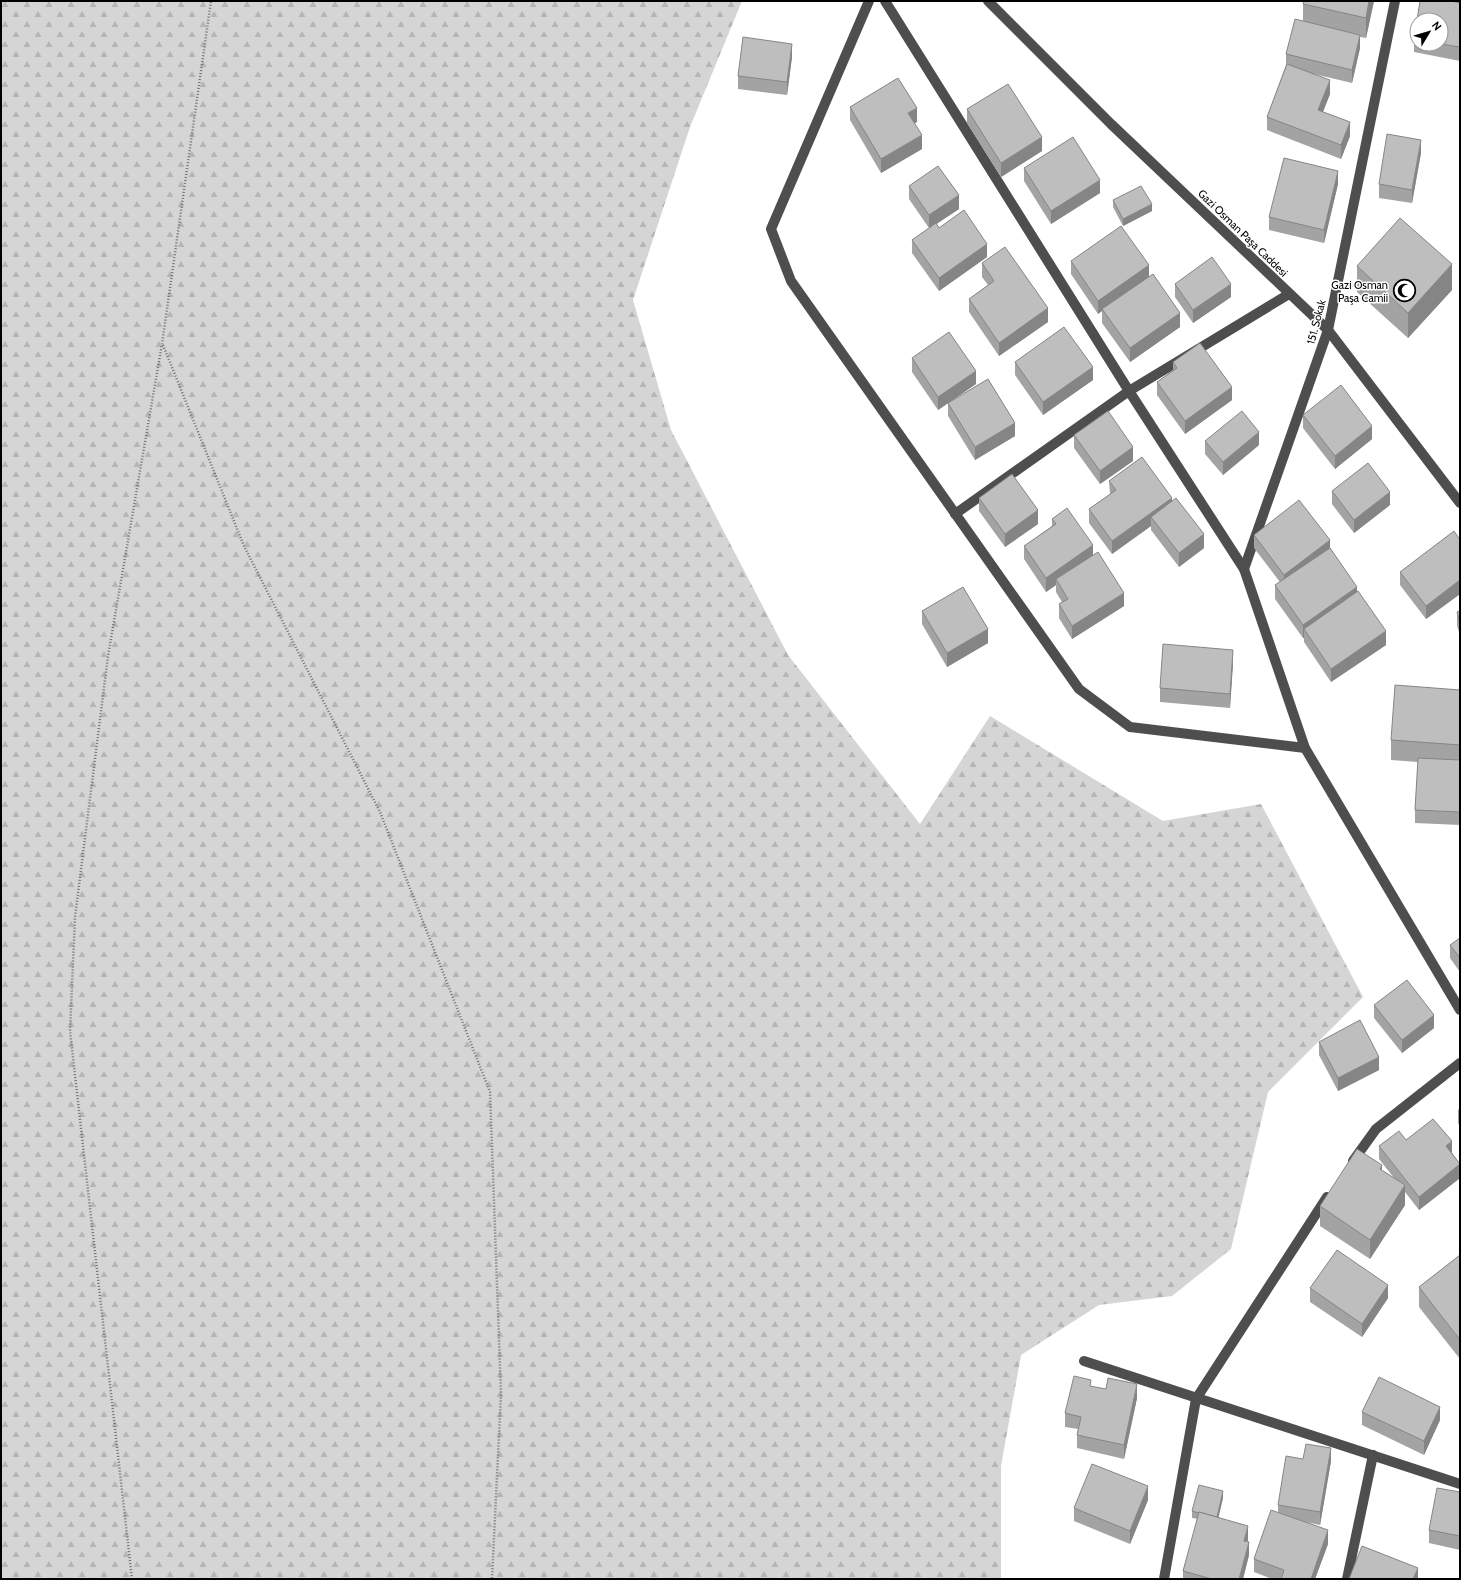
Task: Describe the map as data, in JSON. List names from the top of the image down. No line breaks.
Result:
{"streets":{"street":["Gazi Osman Paşa Caddesi","151. Sokak"]},"crossings":[["Gazi Osman Paşa Caddesi","151. Sokak"]],"places":{"mosque":["Gazi Osman Paşa Camii"]},"north":"top right"}
